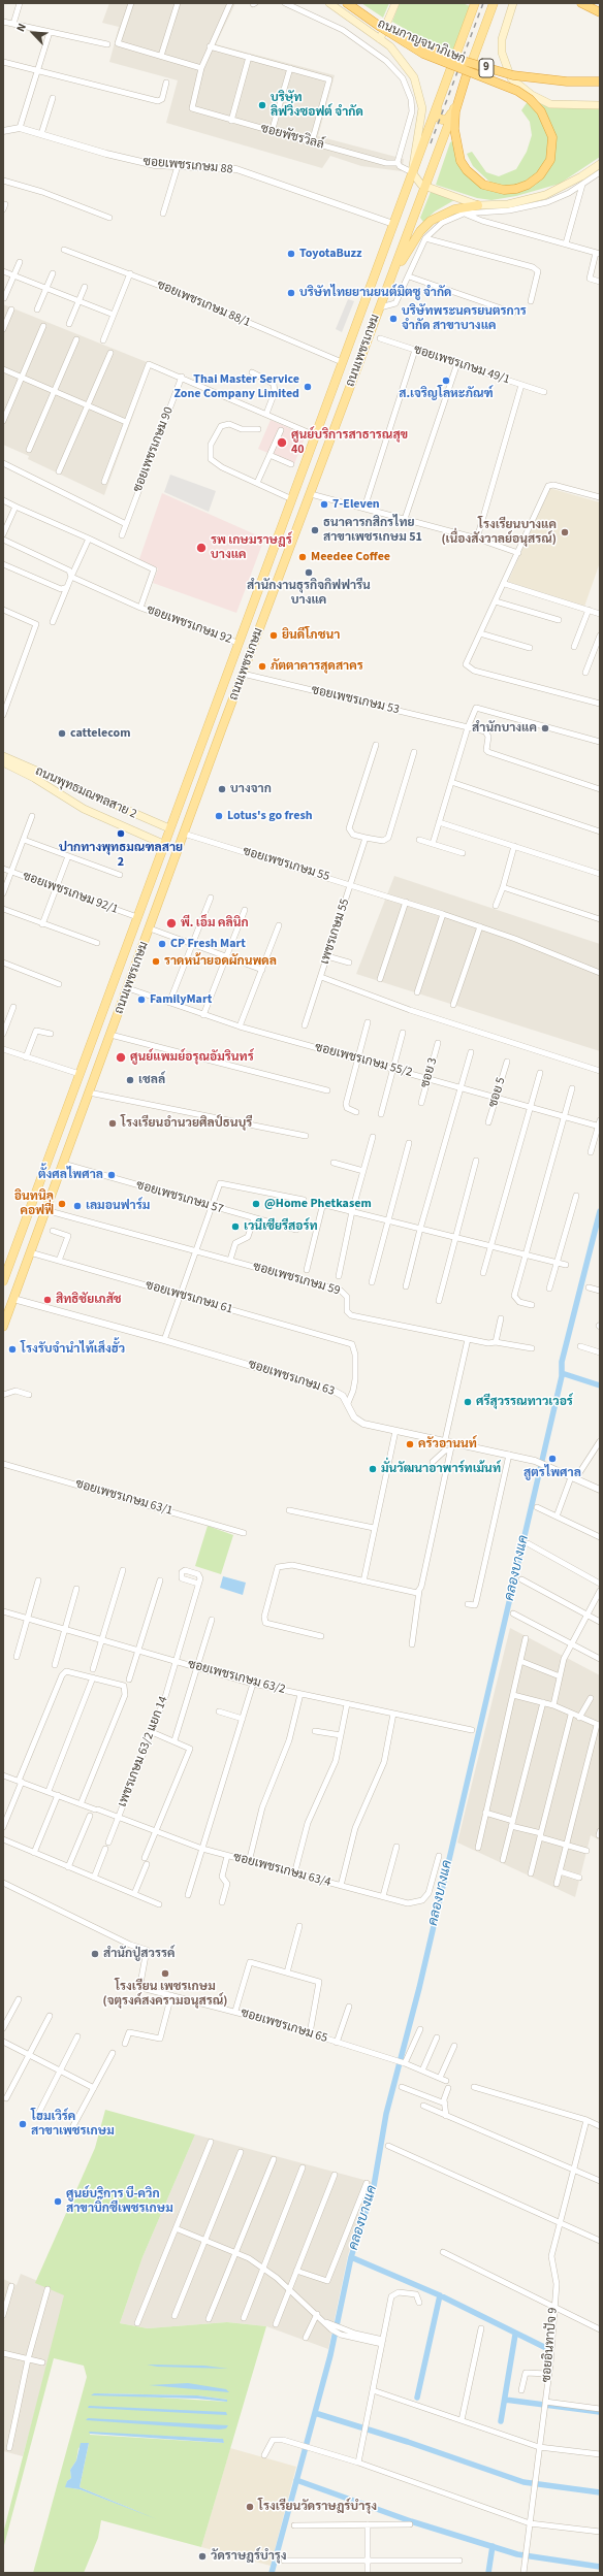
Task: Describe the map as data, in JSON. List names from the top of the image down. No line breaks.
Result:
{"streets":{"highway":["ถนนกาญจนาภิเษก","9"],"main road":["ถนนเพชรเกษม","ถนนพุทธมณฑลสาย 2"],"street":["ซอยพัชรวิลล์","ซอยเพชรเกษม 88","ซอยเพชรเกษม 88/1","ซอยเพชรเกษม 49/1","ซอยเพชรเกษม 90","ซอยเพชรเกษม 92","ซอยเพชรเกษม 53","ซอยเพชรเกษม 55","ซอยเพชรเกษม 92/1","เพชรเกษม 55","ซอยเพชรเกษม 55/2","ซอย 3","ซอย 5","ซอยเพชรเกษม 57","ซอยเพชรเกษม 59","ซอยเพชรเกษม 61","ซอยเพชรเกษม 63","ซอยเพชรเกษม 63/1","ซอยเพชรเกษม 63/2","เพชรเกษม 63/2 แยก 14","ซอยเพชรเกษม 63/4","ซอยเพชรเกษม 65","ซอยอินทาปัจ 9"]},"crossings":[["ซอยเพชรเกษม 88","ถนนเพชรเกษม"],["ซอยเพชรเกษม 88/1","ถนนเพชรเกษม"],["ถนนเพชรเกษม","ซอยเพชรเกษม 92"],["ถนนเพชรเกษม","ซอยเพชรเกษม 53"],["ถนนเพชรเกษม","ถนนพุทธมณฑลสาย 2"],["ถนนเพชรเกษม","ซอยเพชรเกษม 55"],["ถนนเพชรเกษม","ซอยเพชรเกษม 92/1"],["ถนนเพชรเกษม","ซอยเพชรเกษม 55/2"],["ถนนเพชรเกษม","ซอยเพชรเกษม 57"],["ถนนเพชรเกษม","ซอยเพชรเกษม 59"],["ถนนเพชรเกษม","ซอยเพชรเกษม 61"],["ถนนเพชรเกษม","ซอยเพชรเกษม 63"],["ซอยเพชรเกษม 55","เพชรเกษม 55"],["ซอยเพชรเกษม 55/2","ซอย 3"],["ซอยเพชรเกษม 55/2","ซอย 5"],["ซอยเพชรเกษม 61","ซอยเพชรเกษม 63"],["ซอยเพชรเกษม 63/2","เพชรเกษม 63/2 แยก 14"],["เพชรเกษม 63/2 แยก 14","ซอยเพชรเกษม 63/4"]],"water":["คลองบางแค"],"places":["บริษัท ลิฟวิ่งซอฟต์ จำกัด","ToyotaBuzz","บริษัทไทยยานยนต์มิตซู จำกัด","บริษัทพระนครยนตรการ จำกัด สาขาบางแค","ส.เจริญโลหะภัณฑ์","Thai Master Service Zone Company Limited","ศูนย์บริการสาธารณสุข 40","7-Eleven","ธนาคารกสิกรไทย สาขาเพชรเกษม 51","โรงเรียนบางแค (เนื่องสังวาลย์อนุสรณ์)","รพ เกษมราษฎร์ บางแค","Meedee Coffee","สำนักงานธุรกิจกิฟฟารีน บางแค","ยินดีโภชนา","ภัตตาคารสุดสาคร","สำนักบางแค","cattelecom","บางจาก","Lotus's go fresh","ปากทางพุทธมณฑลสาย 2","พี. เอ็ม คลินิก","CP Fresh Mart","ราดหน้ายอดผักนพดล","FamilyMart","ศูนย์แพมย์อรุณอัมรินทร์","เชลล์","โรงเรียนอำนวยศิลป์ธนบุรี","ตั้งศลไพศาล","อินทนิล คอฟฟี่","@Home Phetkasem","เลมอนฟาร์ม","เวนีเซียรีสอร์ท","สิทธิชัยเภสัช","โรงรับจำนำไท้เส็งฮั้ว","ศรีสุวรรณทาวเวอร์","ครัวอานนท์","สูตรไพศาล","มั่นวัฒนาอาพาร์ทเม้นท์","สำนักปู่สวรรค์","โรงเรียน เพชรเกษม (จตุรงค์สงครามอนุสรณ์)","โฮมเวิร์ค สาขาเพชรเกษม","ศูนย์บริการ บี-ควิก สาขาบิ๊กซีเพชรเกษม","โรงเรียนวัดราษฎร์บำรุง","วัดราษฎร์บำรุง"],"north":"top left"}
